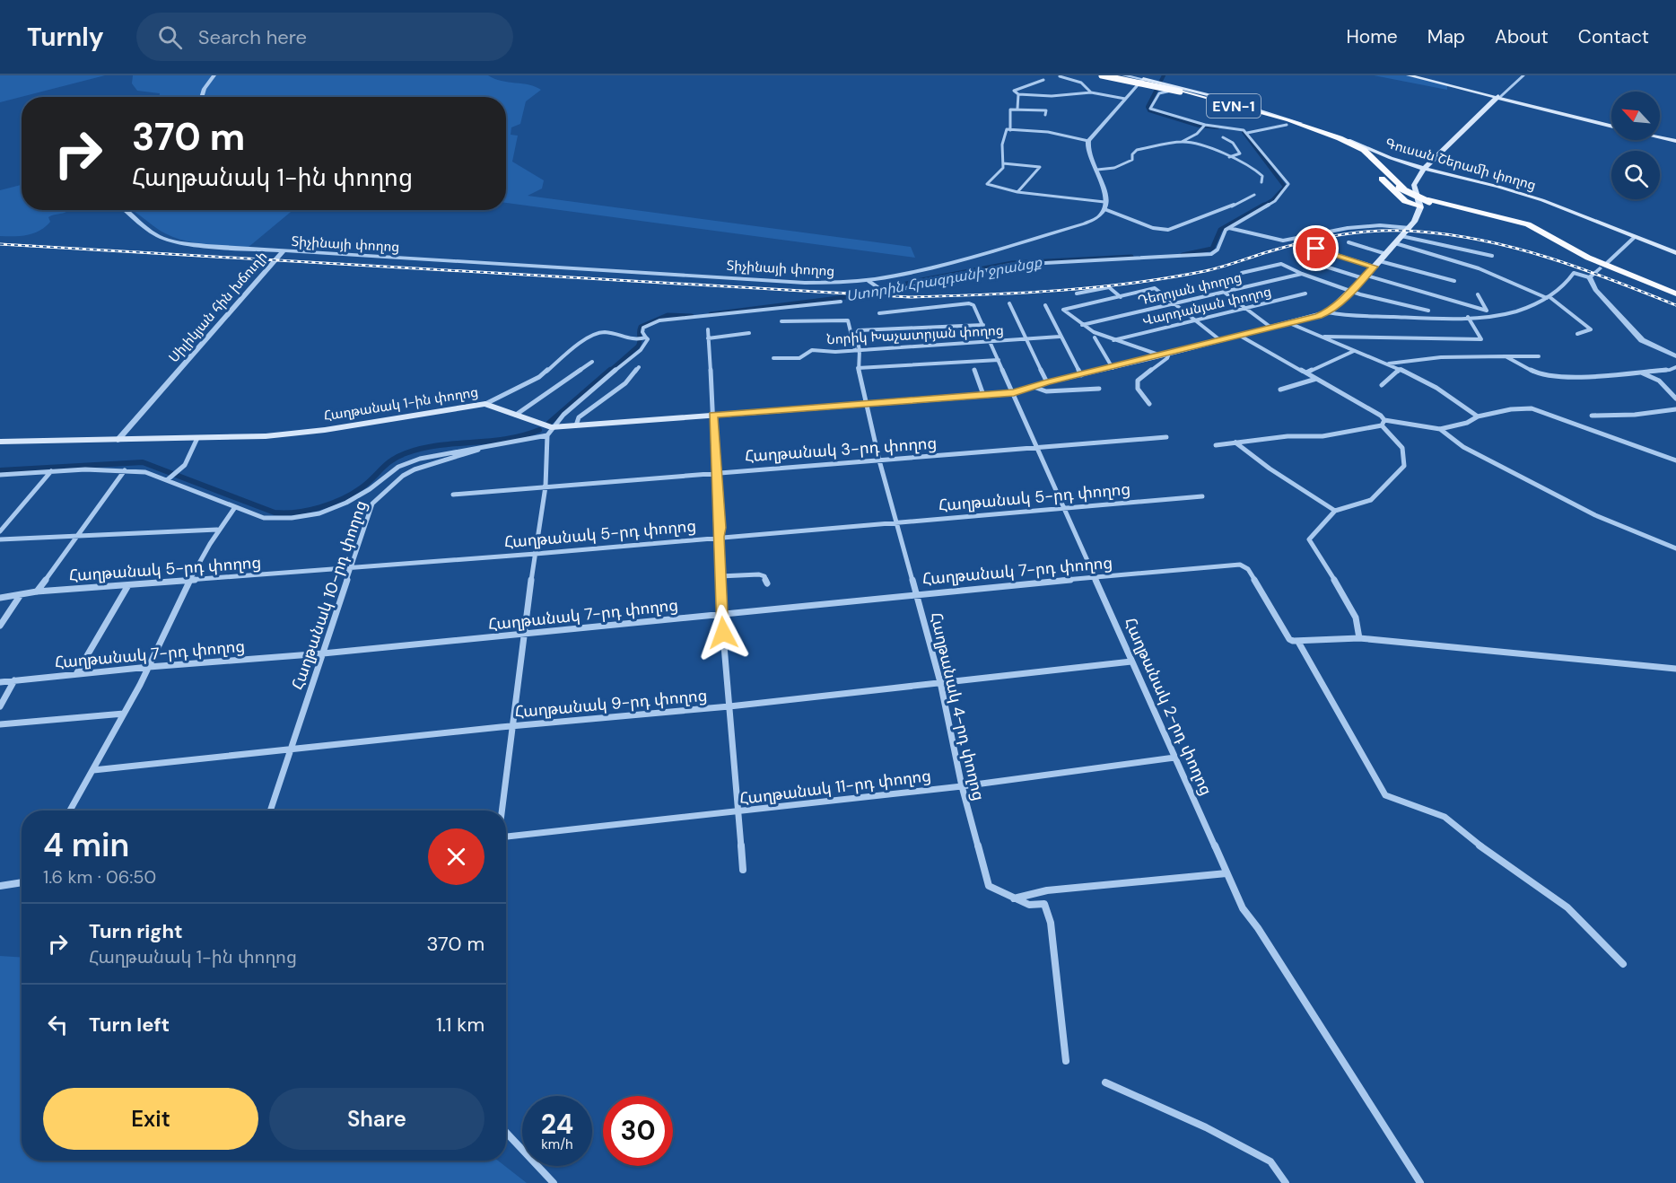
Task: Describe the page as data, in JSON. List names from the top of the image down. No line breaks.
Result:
{"streets":{"highway":["EVN-1"],"main road":["Գուսան Շերամի փողոց","Հաղթանակ 1-ին փողոց"],"street":["Տիչինայի փողոց","Դեղոյան փողոց","Վարդանյան փողոց","Սիլիկյան հին խճուղի","Նորիկ Խաչատրյան փողոց","Հաղթանակ 3-րդ փողոց","Հաղթանակ 5-րդ փողոց","Հաղթանակ 7-րդ փողոց","Հաղթանակ 10-րդ փողոց","Հաղթանակ 9-րդ փողոց","Հաղթանակ 4-րդ փողոց","Հաղթանակ 2-րդ փողոց","Հաղթանակ 11-րդ փողոց"]},"crossings":[["EVN-1","Գուսան Շերամի փողոց"],["Տիչինայի փողոց","Սիլիկյան հին խճուղի"],["Սիլիկյան հին խճուղի","Հաղթանակ 1-ին փողոց"],["Նորիկ Խաչատրյան փողոց","Հաղթանակ 4-րդ փողոց"],["Նորիկ Խաչատրյան փողոց","Հաղթանակ 2-րդ փողոց"],["Հաղթանակ 1-ին փողոց","Հաղթանակ 4-րդ փողոց"],["Հաղթանակ 1-ին փողոց","Հաղթանակ 2-րդ փողոց"],["Հաղթանակ 3-րդ փողոց","Հաղթանակ 4-րդ փողոց"],["Հաղթանակ 3-րդ փողոց","Հաղթանակ 2-րդ փողոց"],["Հաղթանակ 5-րդ փողոց","Հաղթանակ 10-րդ փողոց"],["Հաղթանակ 5-րդ փողոց","Հաղթանակ 4-րդ փողոց"],["Հաղթանակ 5-րդ փողոց","Հաղթանակ 2-րդ փողոց"],["Հաղթանակ 7-րդ փողոց","Հաղթանակ 10-րդ փողոց"],["Հաղթանակ 7-րդ փողոց","Հաղթանակ 4-րդ փողոց"],["Հաղթանակ 7-րդ փողոց","Հաղթանակ 2-րդ փողոց"],["Հաղթանակ 10-րդ փողոց","Հաղթանակ 9-րդ փողոց"],["Հաղթանակ 9-րդ փողոց","Հաղթանակ 4-րդ փողոց"],["Հաղթանակ 9-րդ փողոց","Հաղթանակ 2-րդ փողոց"],["Հաղթանակ 4-րդ փողոց","Հաղթանակ 11-րդ փողոց"],["Հաղթանակ 2-րդ փողոց","Հաղթանակ 11-րդ փողոց"]],"water":["Ստորին Հրազդանի ջրանցք"],"north":"top left","page":{"header":"Turnly","search":"Search here","nav":["Home","Map","About","Contact"],"turn":["370 m","Հաղթանակ 1-ին փողոց"],"heading":["4 min","1.6 km · 06:50"],"list":[{"name":"Turn right","note":"Հաղթանակ 1-ին փողոց","value":"370 m"},{"name":"Turn left","value":"1.1 km"}],"buttons":["Exit","Share"],"speed":"24 km/h","limit":"30"}}
